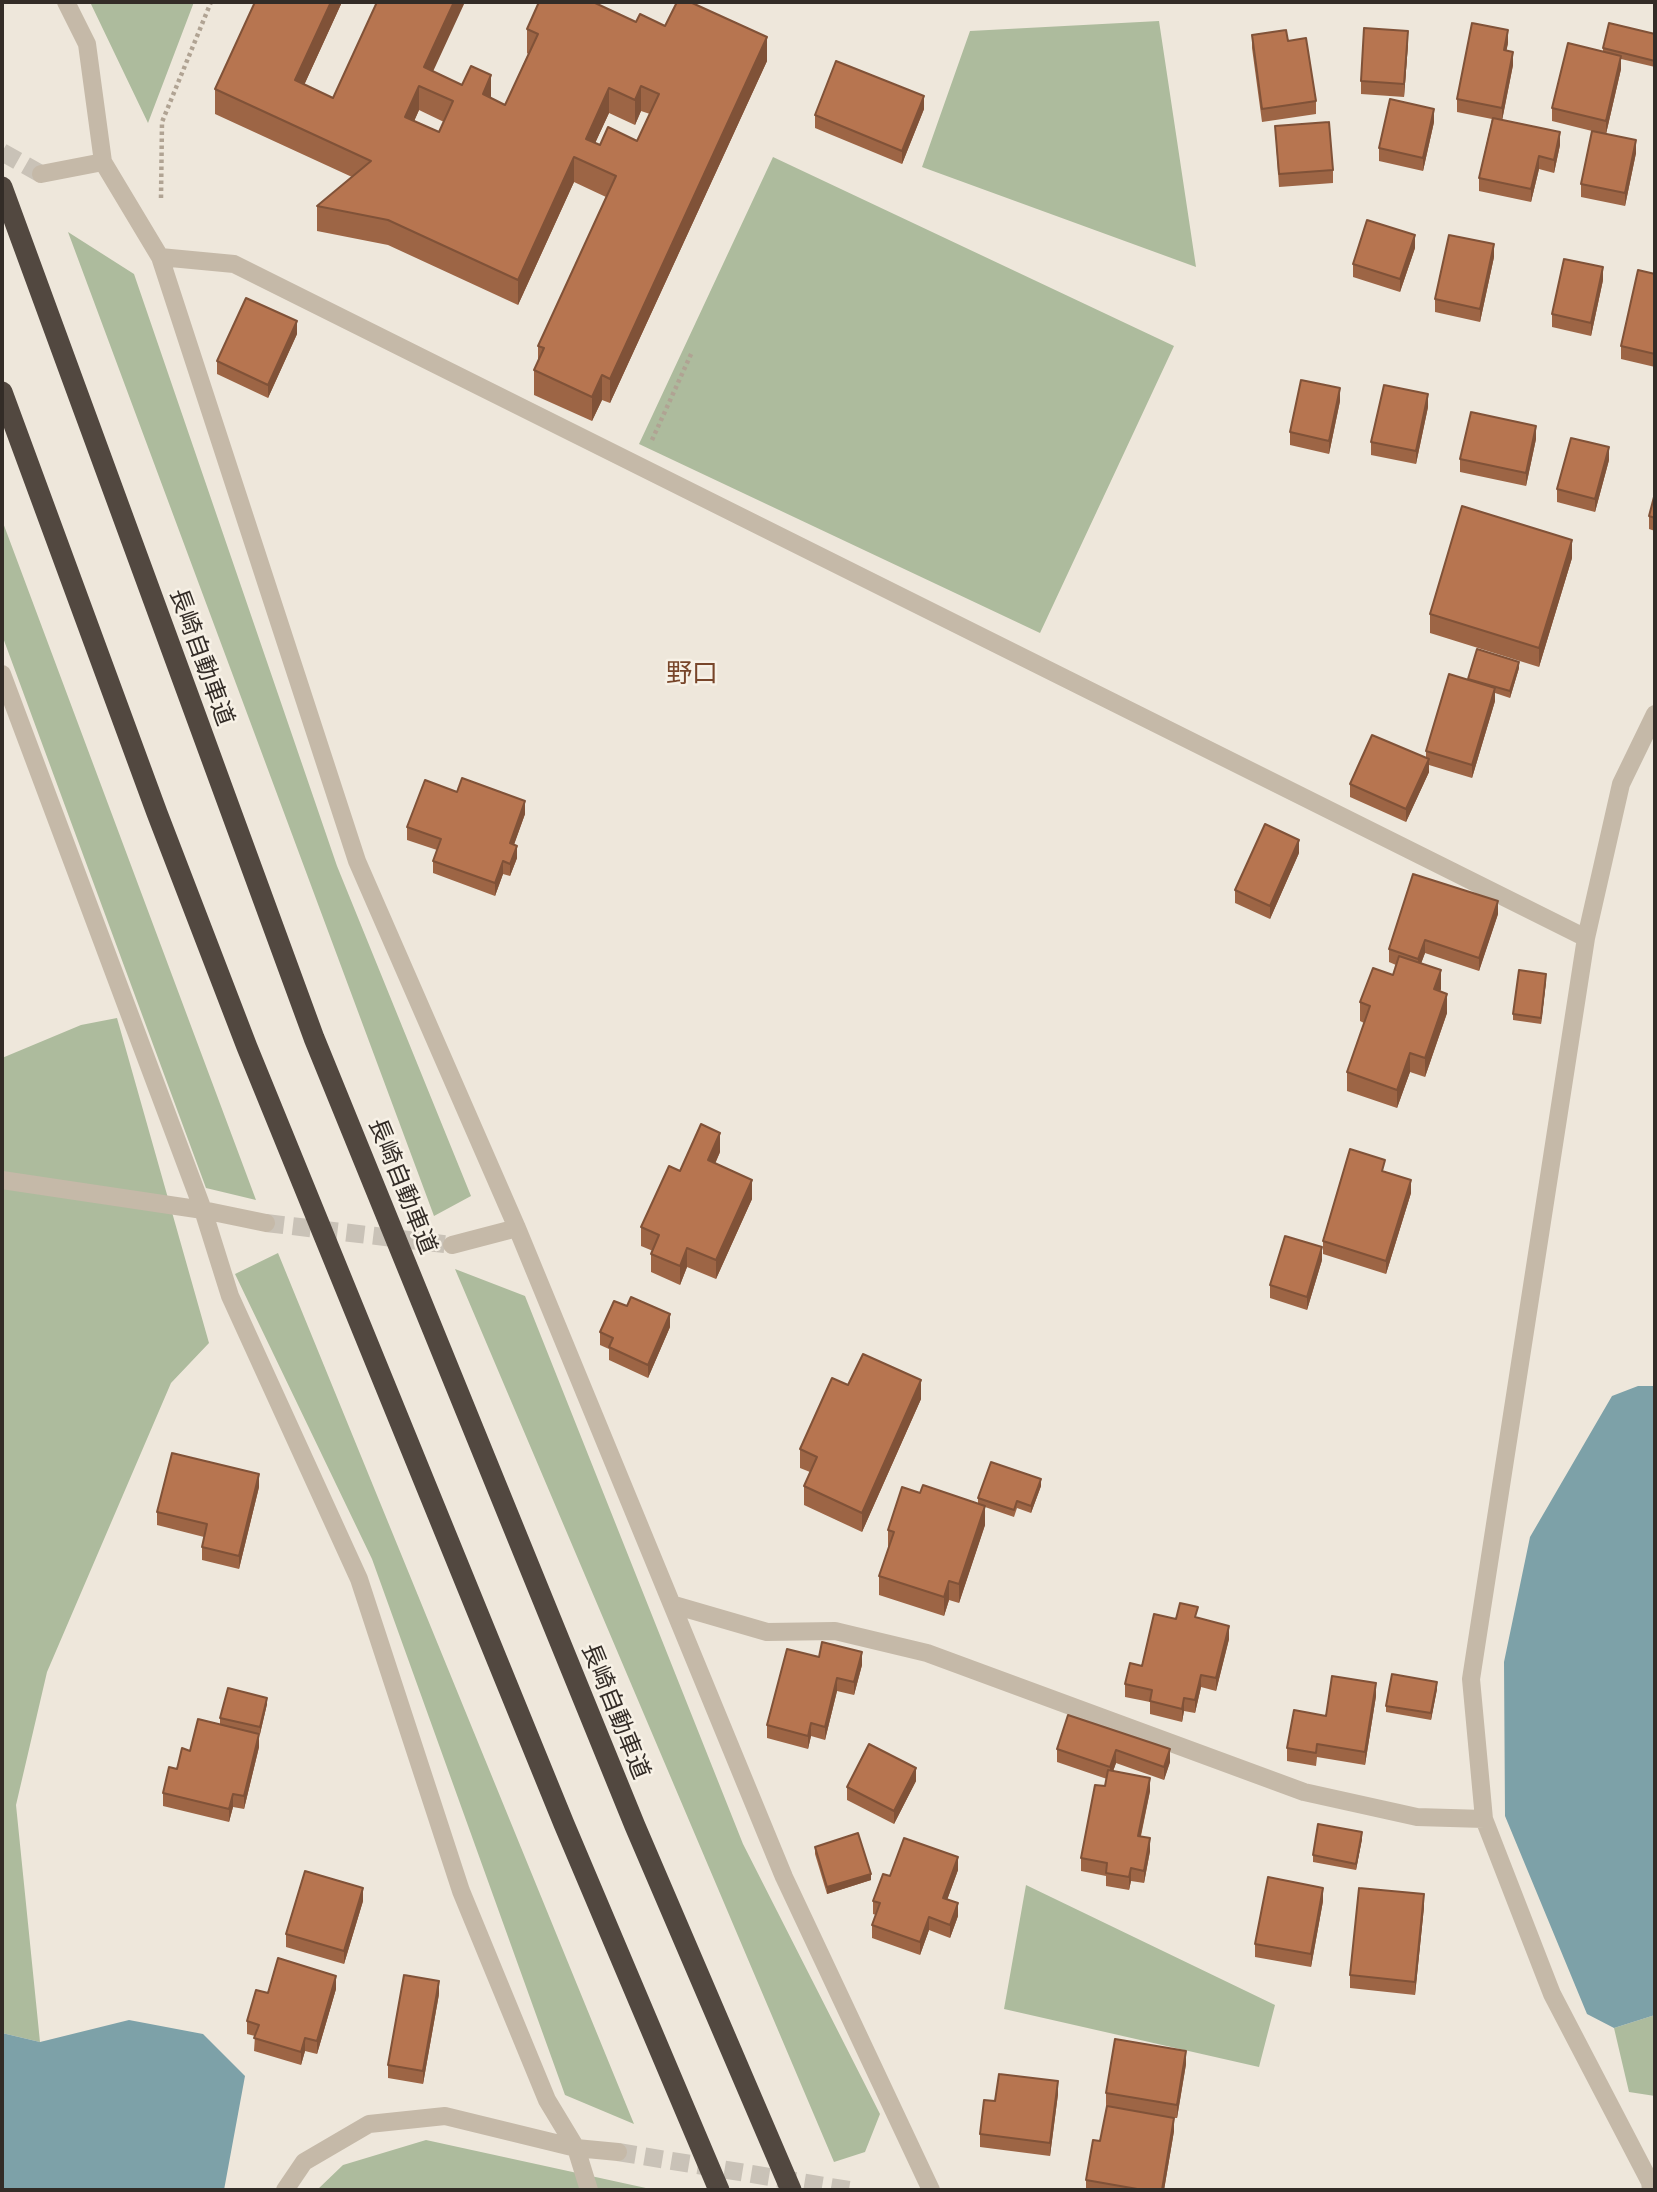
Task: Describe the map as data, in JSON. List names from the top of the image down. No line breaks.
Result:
{"streets":{"highway":["長崎自動車道"]},"districts":["野口"]}
